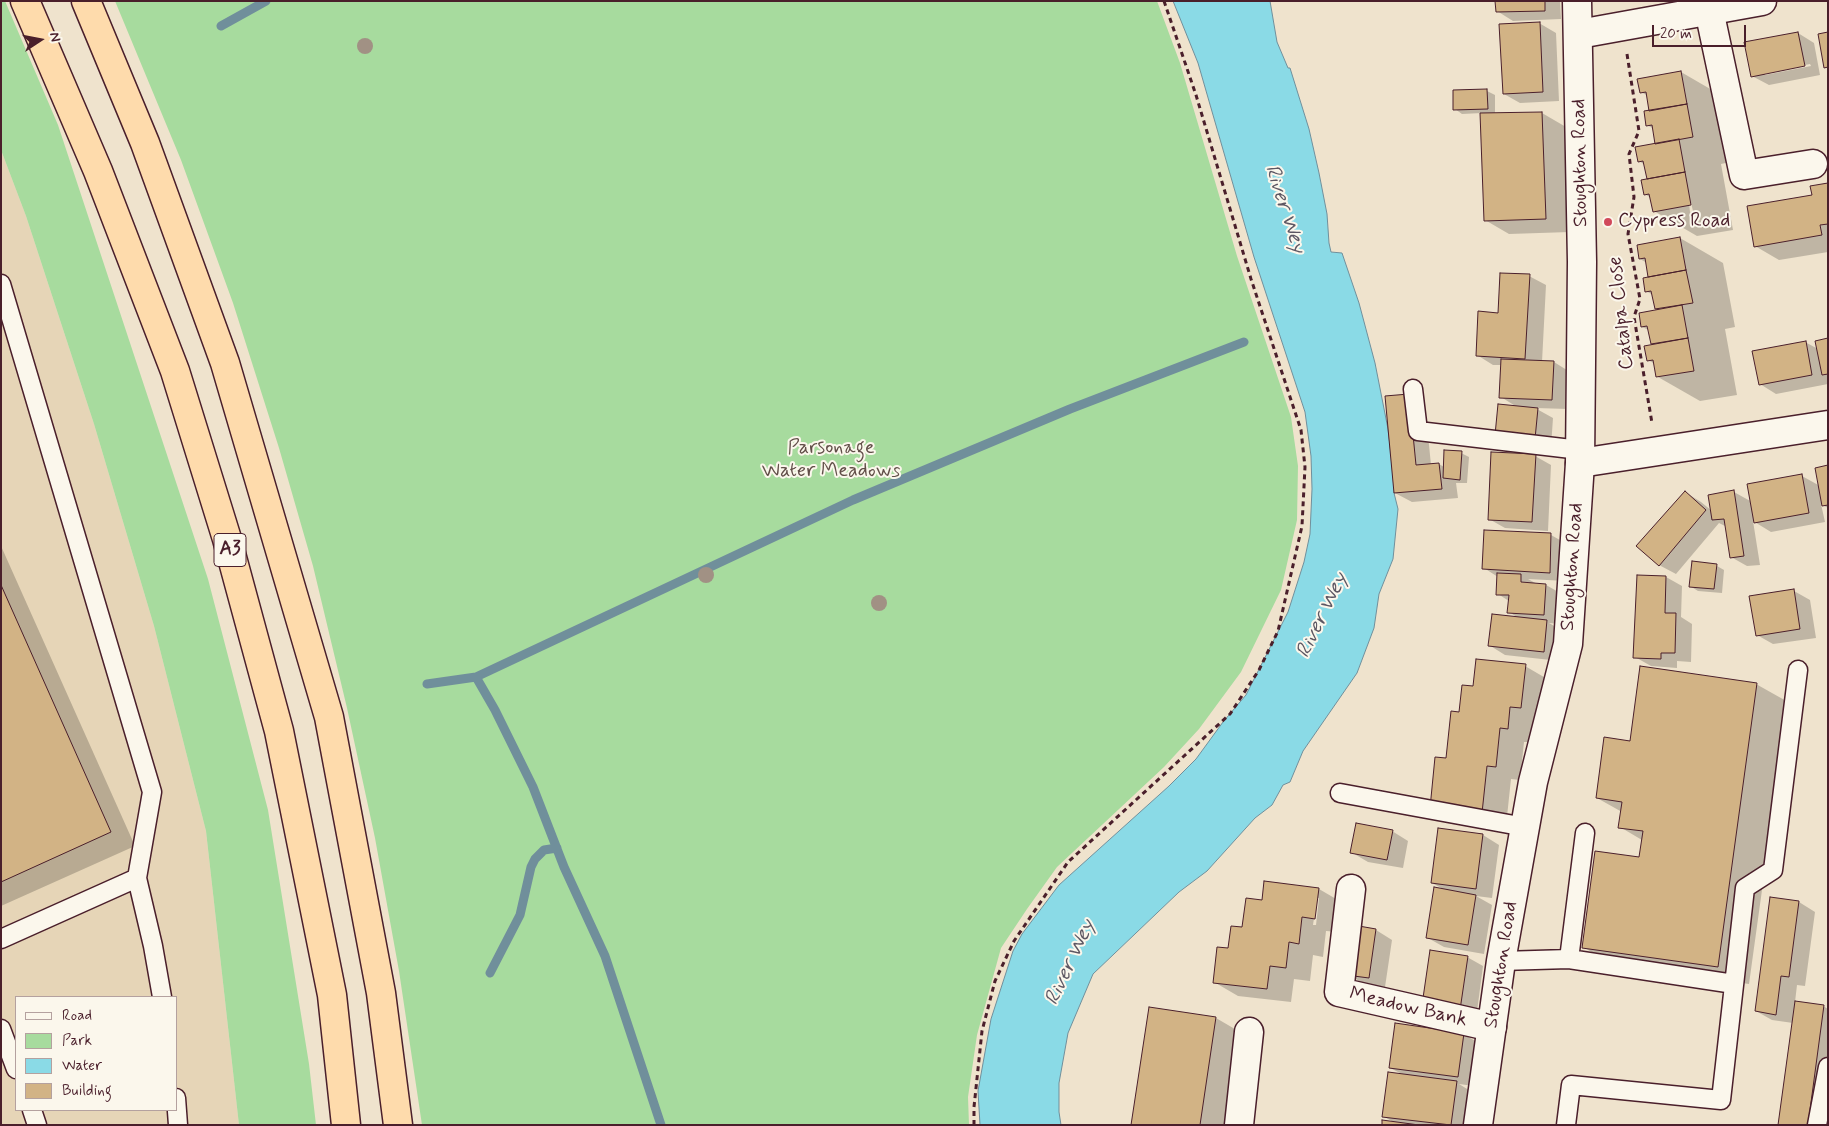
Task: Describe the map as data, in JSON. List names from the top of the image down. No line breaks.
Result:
{"streets":{"highway":["A3"],"street":["Stoughton Road","Meadow Bank"],"path":["Catalpa Close"]},"crossings":[["Stoughton Road","Meadow Bank"]],"water":["River Wey"],"parks":["Parsonage Water Meadows"],"places":["Cypress Road"],"legend":["Road","Park","Water","Building"],"scale_bar":"20 m","north":"right"}
